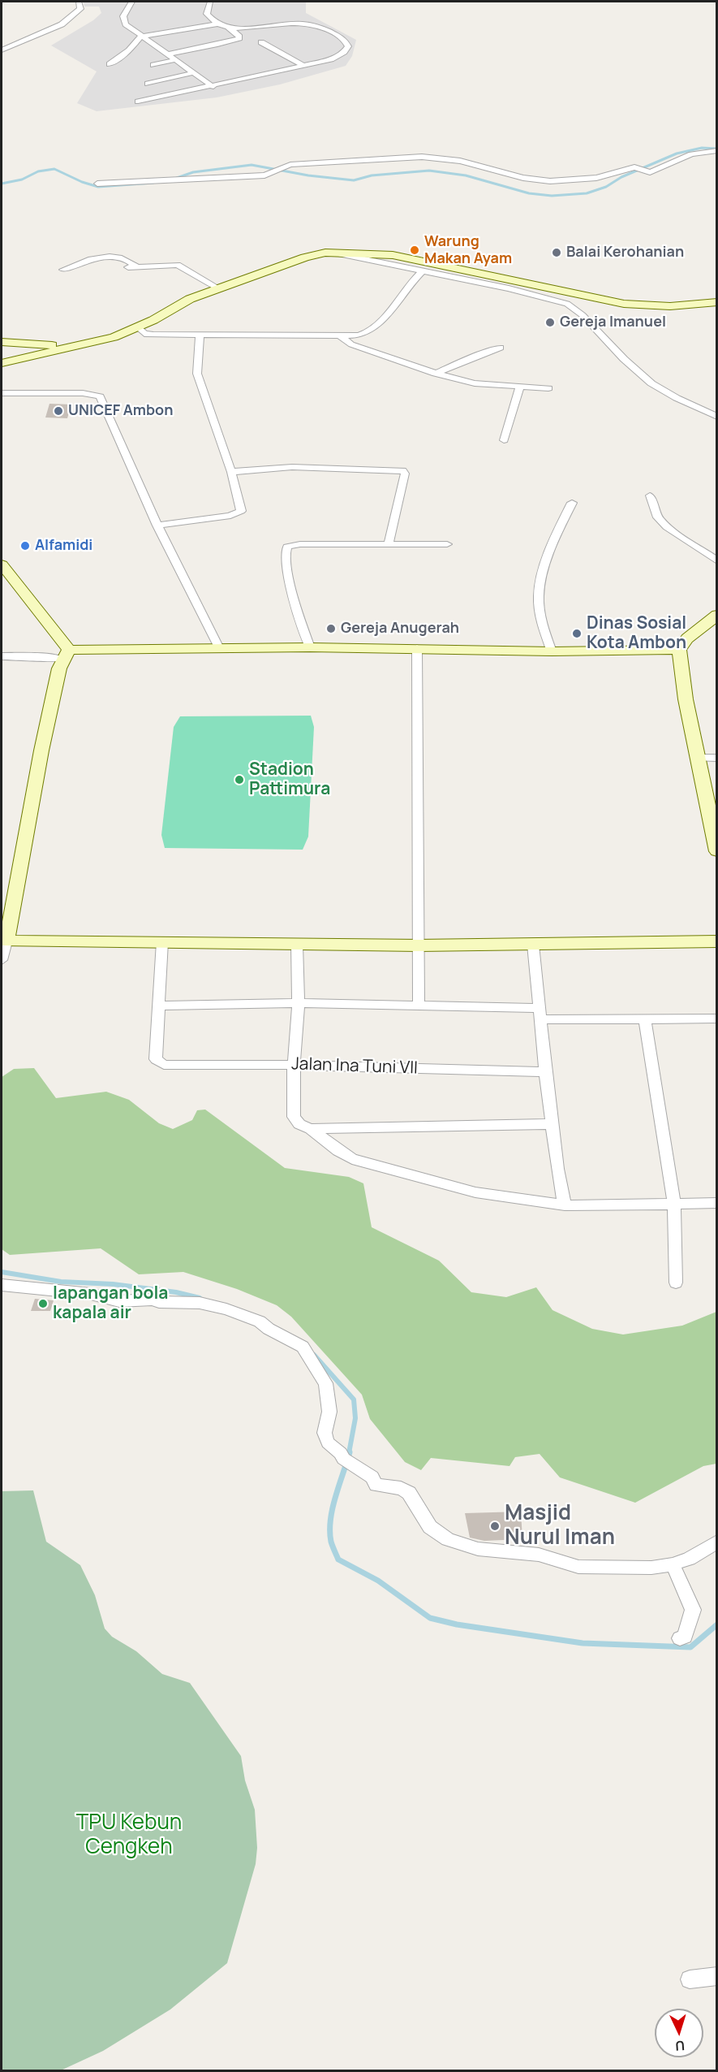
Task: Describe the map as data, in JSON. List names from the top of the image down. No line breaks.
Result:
{"streets":{"street":["Jalan Ina Tuni VII"]},"parks":["TPU Kebun Cengkeh"],"places":["Warung Makan Ayam","Balai Kerohanian","Gereja Imanuel","UNICEF Ambon","Alfamidi","Gereja Anugerah","Dinas Sosial Kota Ambon","Stadion Pattimura","lapangan bola kapala air","Masjid Nurul Iman"],"north":"bottom"}
